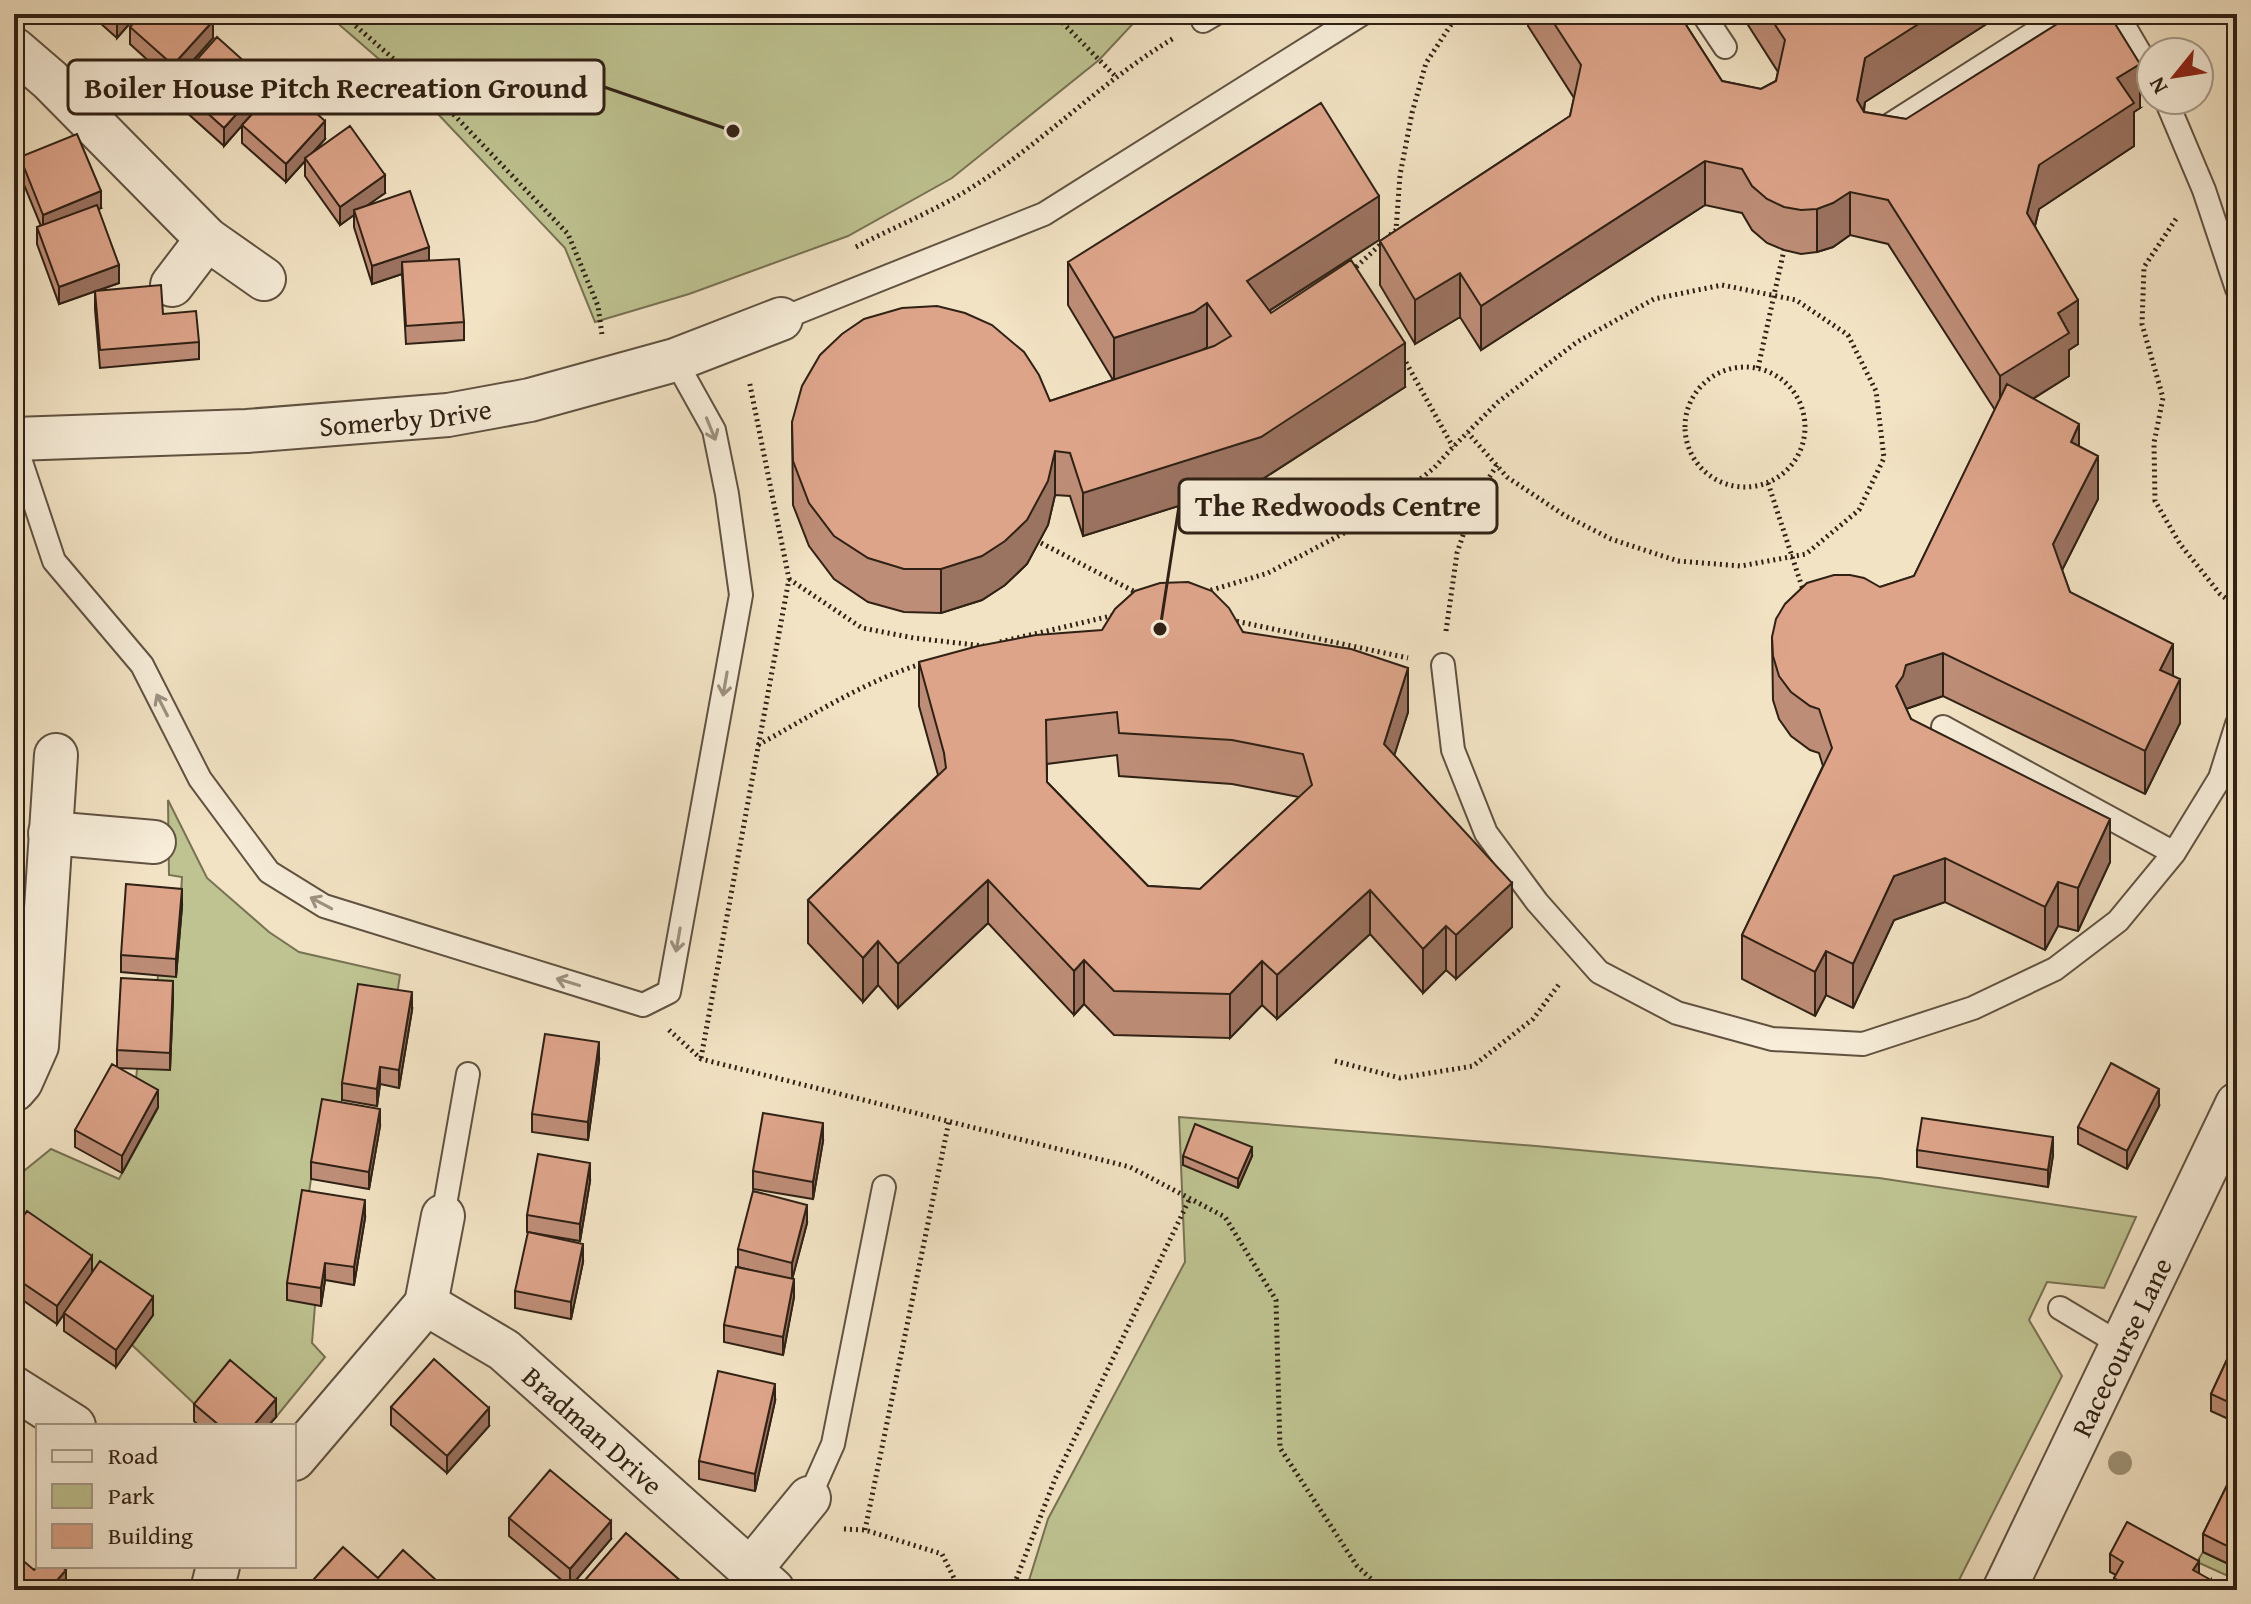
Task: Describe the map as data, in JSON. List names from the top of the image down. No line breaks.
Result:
{"streets":{"street":["Somerby Drive","Racecourse Lane","Bradman Drive"]},"places":["Boiler House Pitch Recreation Ground","The Redwoods Centre"],"legend":["Road","Park","Building"],"north":"bottom left"}
